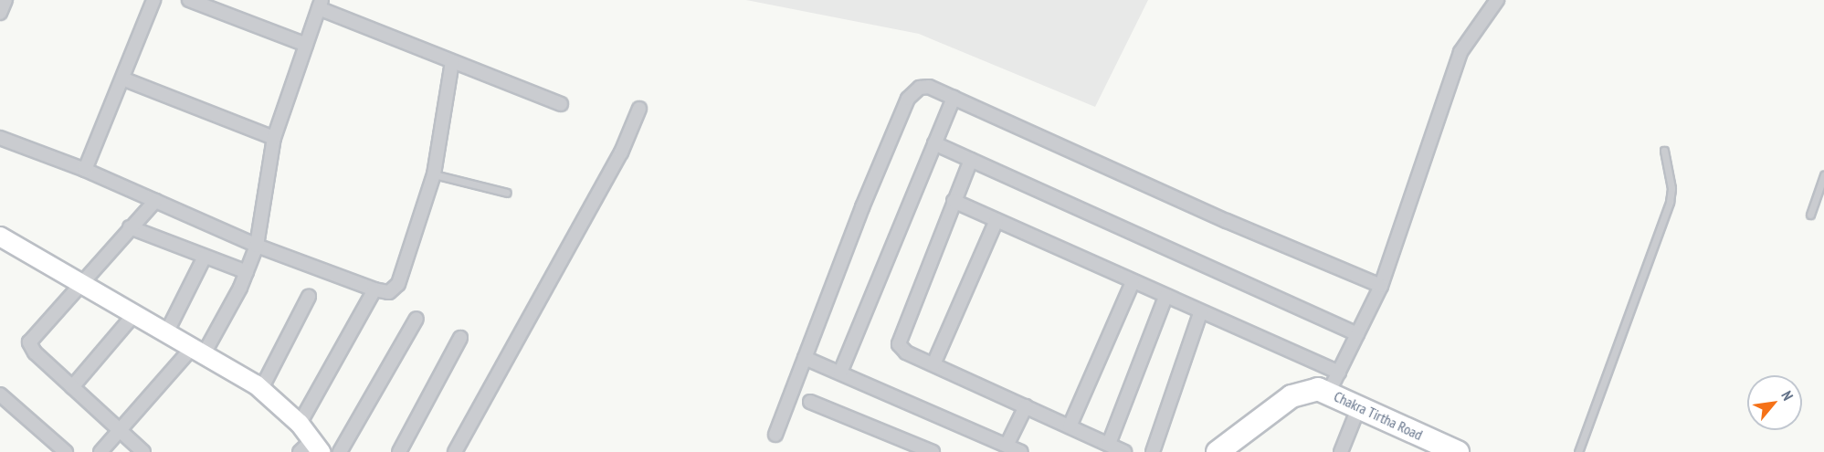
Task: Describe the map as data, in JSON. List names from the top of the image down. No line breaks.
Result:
{"streets":{"highway":["Chakra Tirtha Road"]},"north":"top right"}
